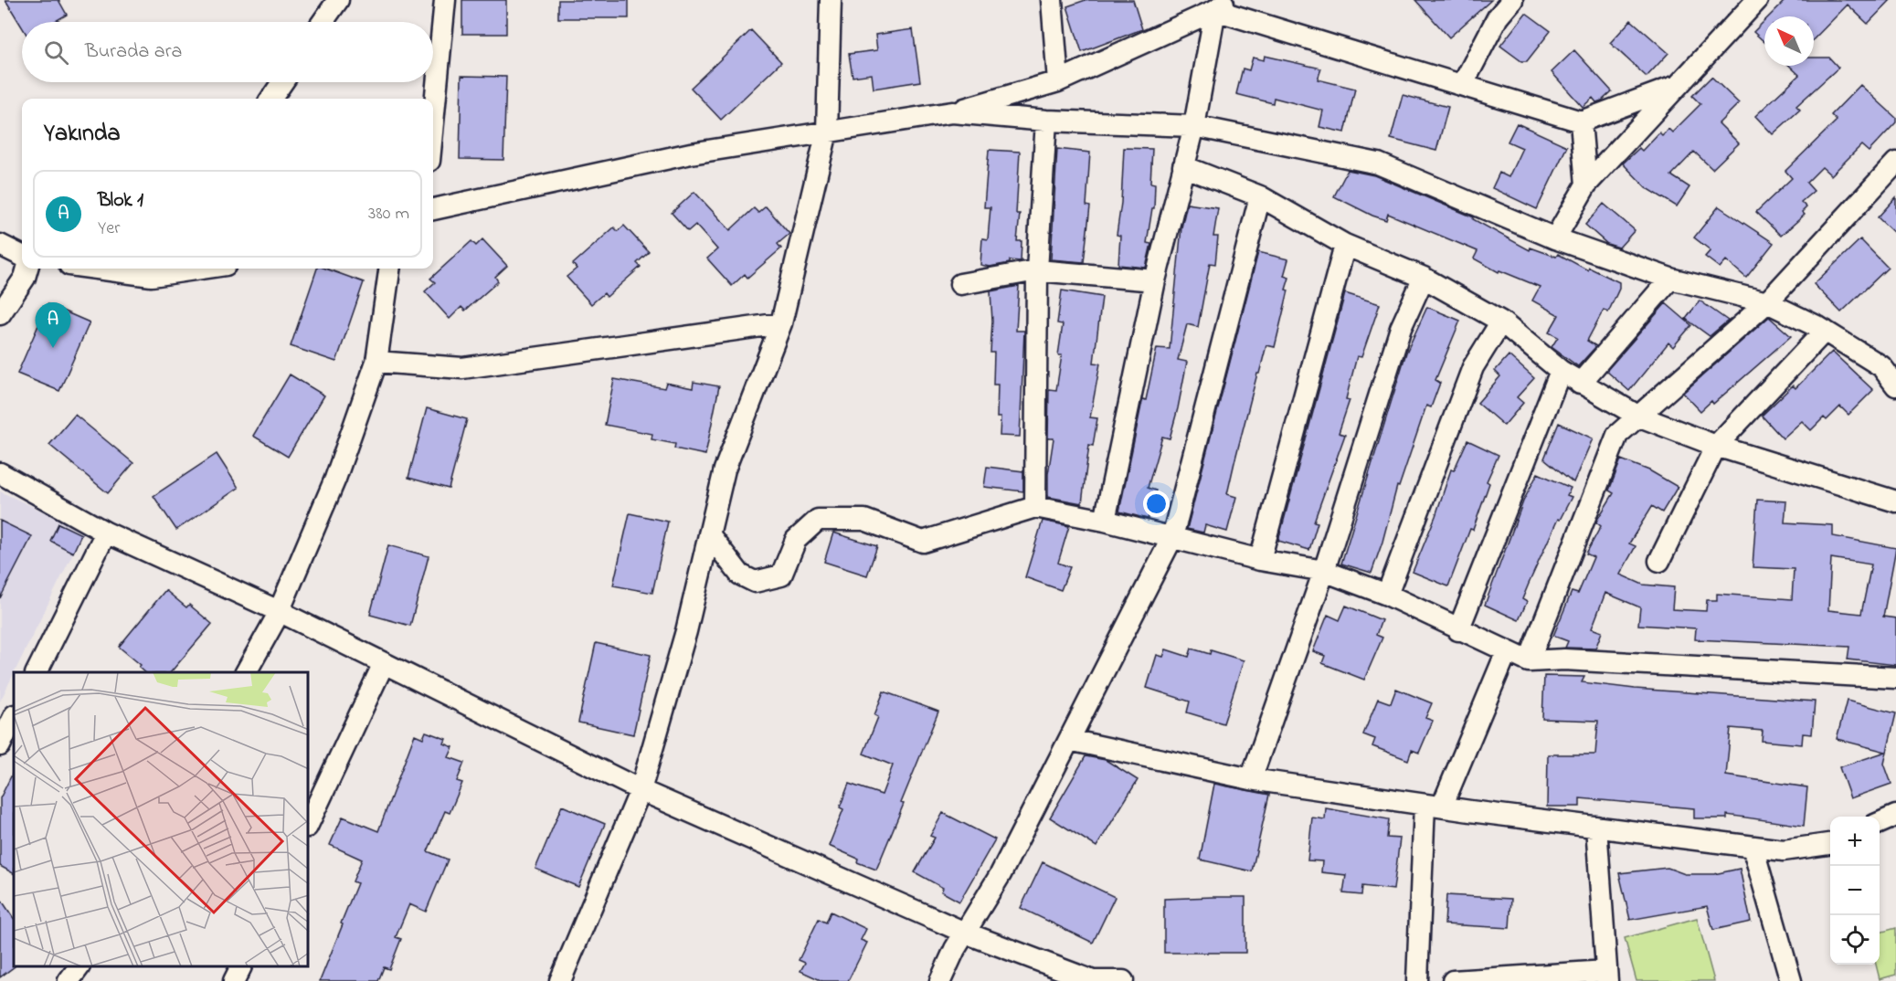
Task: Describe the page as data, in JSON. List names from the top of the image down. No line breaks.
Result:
{"north":"top left","page":{"search":"Burada ara","heading":"Yakında","list":[{"mark":"A","name":"Blok 1","note":"Yer","value":"380 m"}],"pins":"A","map_buttons":["+","−"]}}
